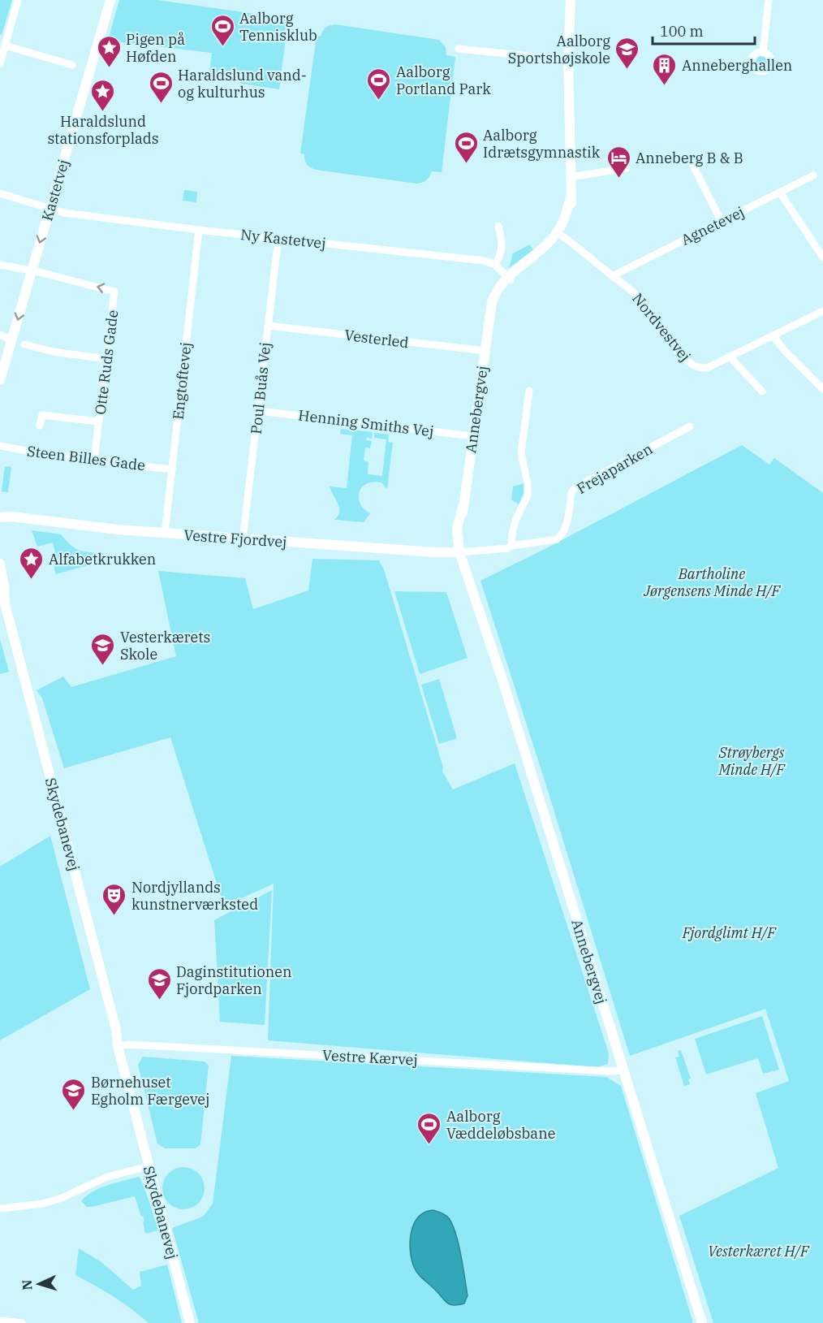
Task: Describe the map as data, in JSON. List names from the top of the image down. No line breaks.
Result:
{"streets":{"street":["Kastetvej","Agnetevej","Ny Kastetvej","Nordvestvej","Vesterled","Otte Ruds Gade","Engtoftevej","Poul Buås Vej","Annebergvej","Henning Smiths Vej","Steen Billes Gade","Frejaparken","Vestre Fjordvej","Skydebanevej","Vestre Kærvej"]},"crossings":[["Kastetvej","Ny Kastetvej"],["Kastetvej","Otte Ruds Gade"],["Agnetevej","Nordvestvej"],["Ny Kastetvej","Engtoftevej"],["Ny Kastetvej","Poul Buås Vej"],["Ny Kastetvej","Annebergvej"],["Nordvestvej","Annebergvej"],["Vesterled","Poul Buås Vej"],["Vesterled","Annebergvej"],["Otte Ruds Gade","Steen Billes Gade"],["Engtoftevej","Steen Billes Gade"],["Engtoftevej","Vestre Fjordvej"],["Poul Buås Vej","Henning Smiths Vej"],["Poul Buås Vej","Vestre Fjordvej"],["Annebergvej","Henning Smiths Vej"],["Annebergvej","Frejaparken"],["Annebergvej","Vestre Fjordvej"],["Annebergvej","Vestre Kærvej"],["Frejaparken","Vestre Fjordvej"],["Skydebanevej","Vestre Kærvej"]],"parks":["Bartholine Jørgensens Minde H/F","Strøybergs Minde H/F","Fjordglimt H/F","Vesterkæret H/F"],"places":{"sports":["Aalborg Tennisklub","Aalborg Portland Park","Haraldslund vand- og kulturhus","Aalborg Idrætsgymnastik","Aalborg Væddeløbsbane"],"place":["Pigen på Høfden","Haraldslund stationsforplads","Alfabetkrukken"],"school or university":["Aalborg Sportshøjskole","Vesterkærets Skole","Daginstitutionen Fjordparken","Børnehuset Egholm Færgevej"],"building":["Anneberghallen"],"hotel":["Anneberg B & B"],"theatre":["Nordjyllands kunstnerværksted"]},"scale_bar":"100 m","north":"left"}
